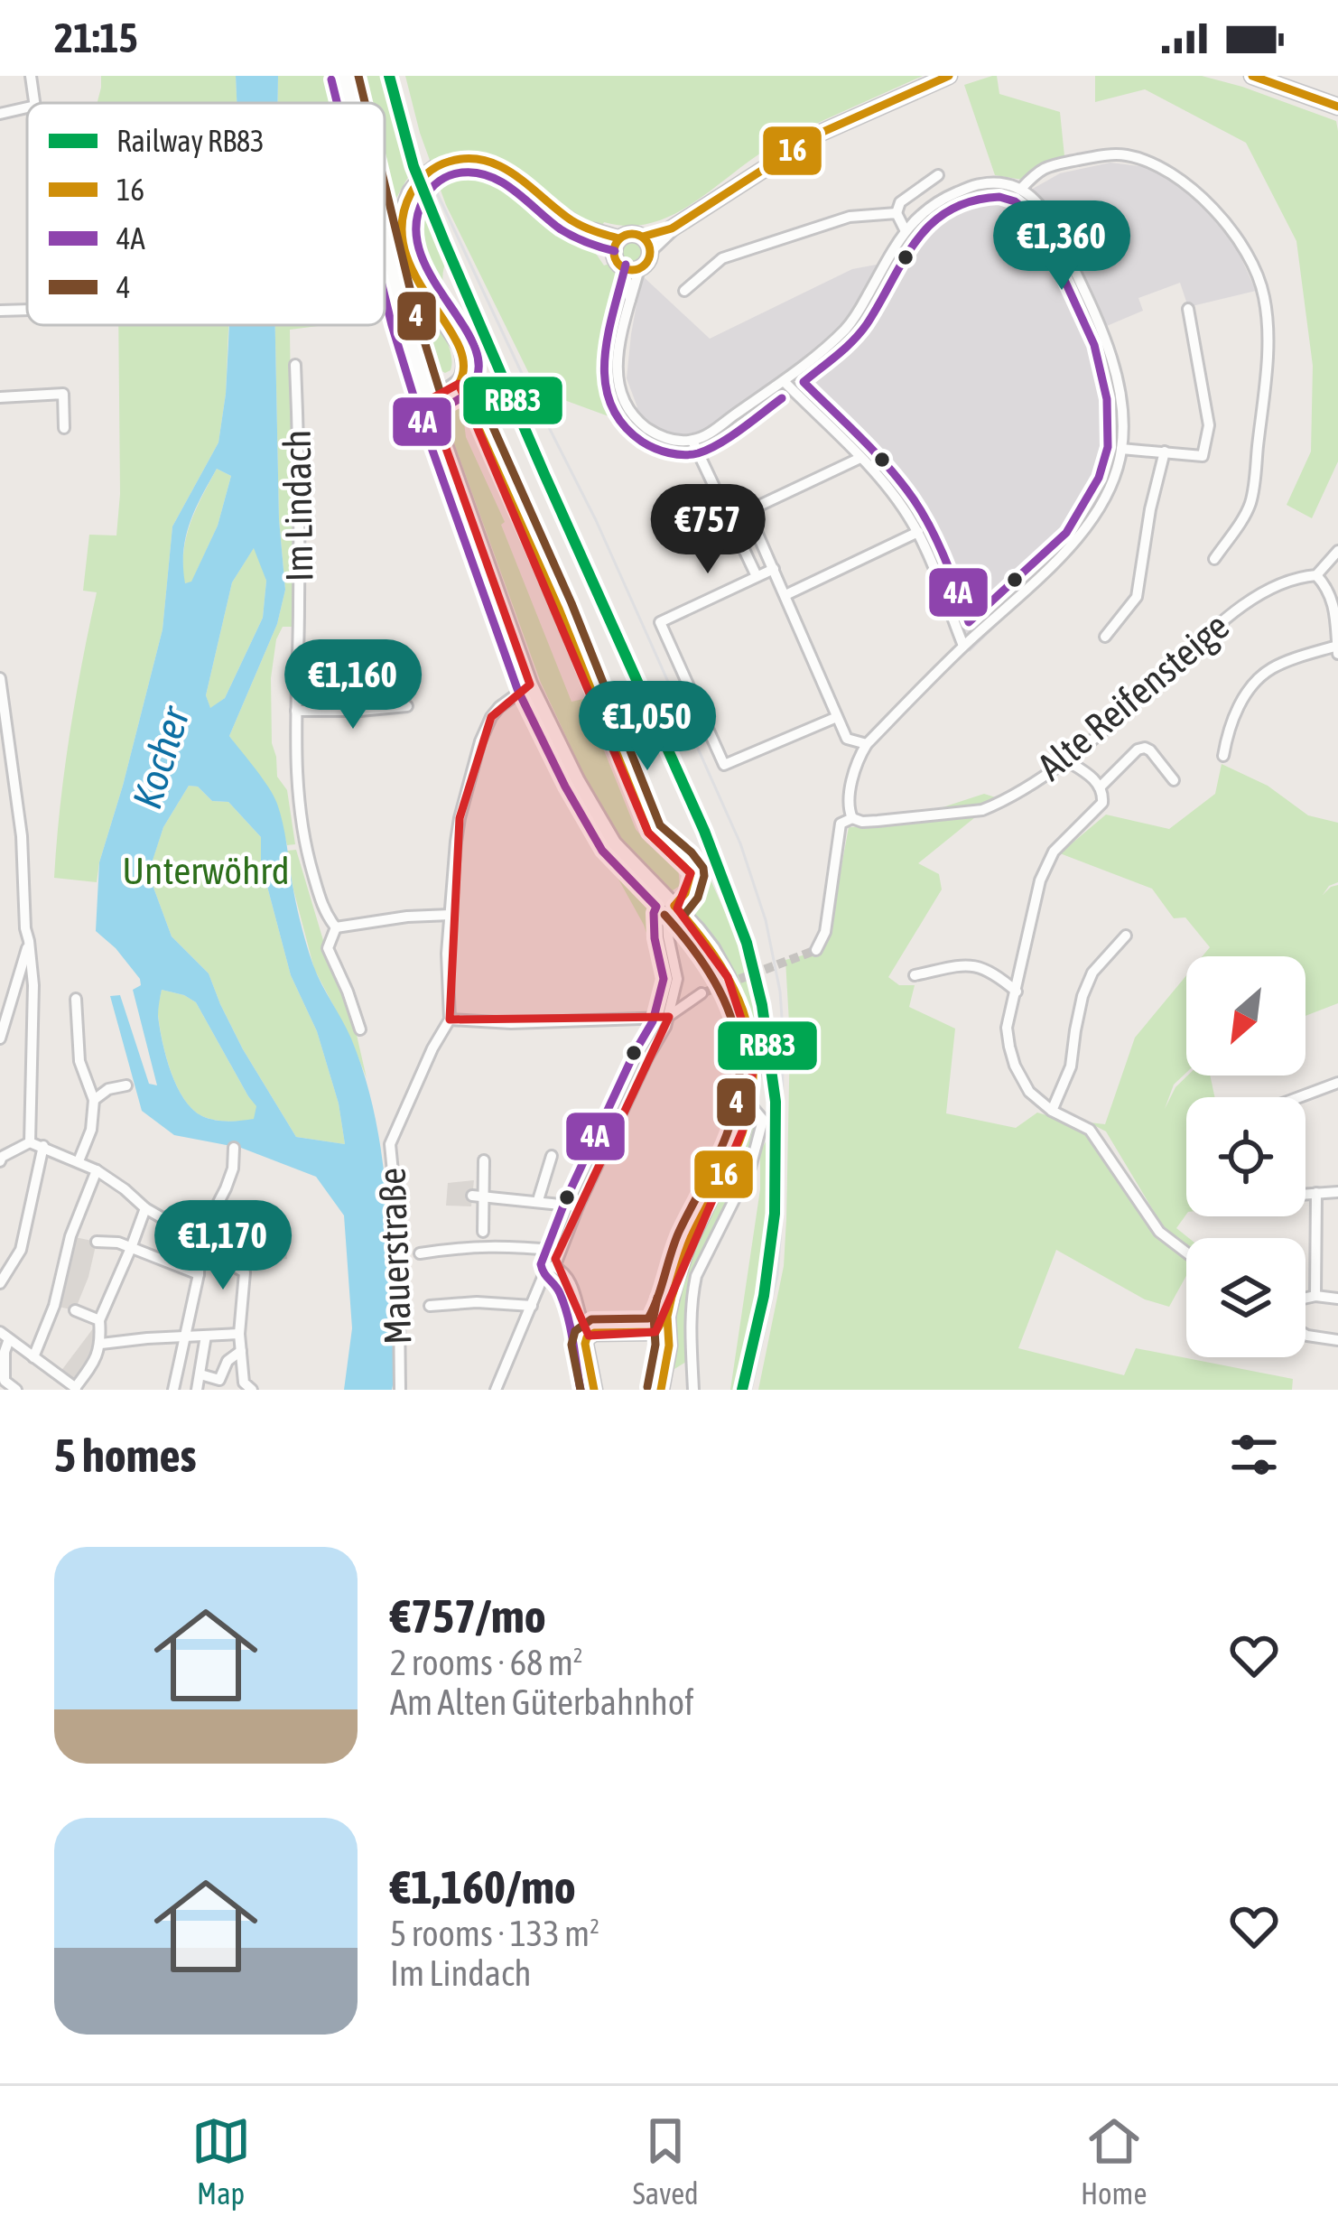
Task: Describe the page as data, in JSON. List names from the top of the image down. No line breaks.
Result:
{"streets":{"street":["Im Lindach","Alte Reifensteige","Mauerstraße"]},"water":["Kocher"],"parks":["Unterwöhrd"],"lines":["rail line RB83","transit line 16","transit line 4","transit line 4A"],"legend":["Railway RB83","16","4A","4"],"north":"bottom left","page":{"status":"21:15","price":["€1,360","€757","€1,160","€1,050","€1,170"],"heading":"5 homes","list":[{"name":"€757/mo","note":"2 rooms · 68 m² · Am Alten Güterbahnhof"},{"name":"€1,160/mo","note":"5 rooms · 133 m² · Im Lindach"}],"tabs":["Map","Saved","Home"]}}
